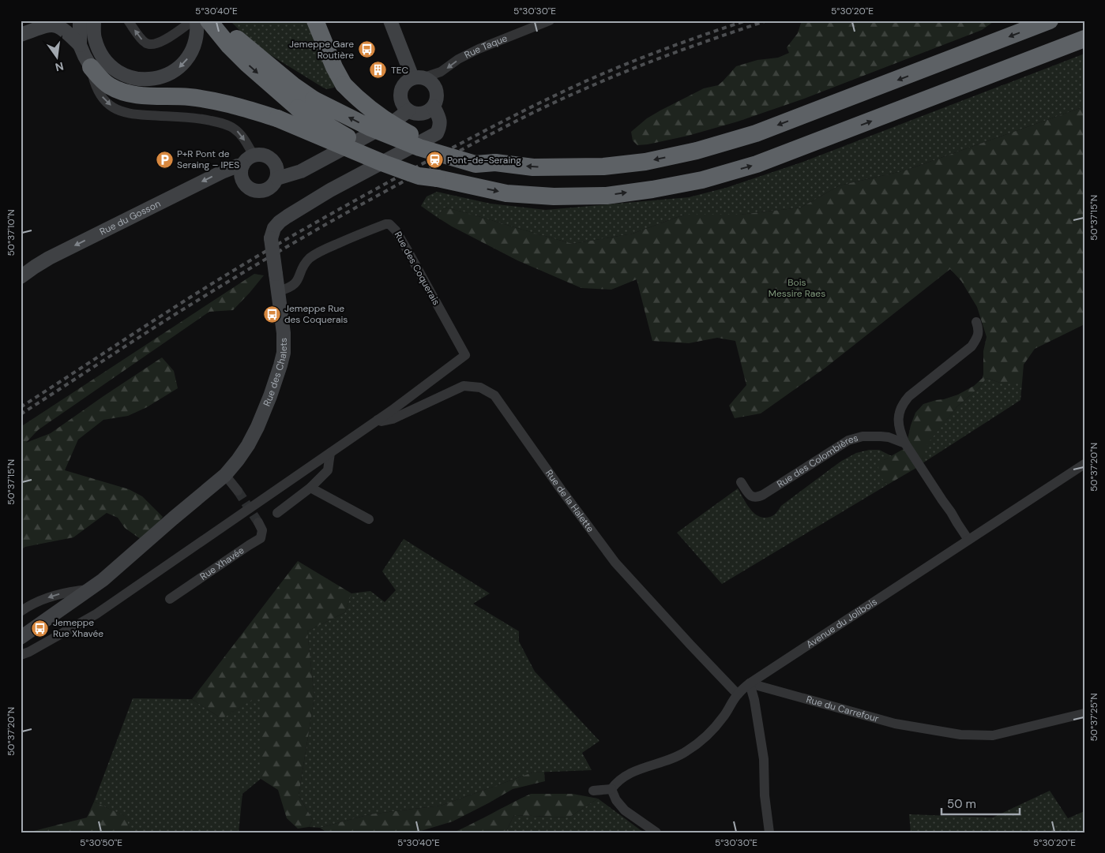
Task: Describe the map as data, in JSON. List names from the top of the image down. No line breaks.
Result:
{"streets":{"street":["Rue Taque","Rue du Gosson","Rue des Coquerais","Rue des Chalets","Rue des Colombières","Rue de la Halette","Rue Xhavée","Avenue du Jolibois","Rue du Carrefour"]},"crossings":[["Rue Taque","Rue des Chalets"],["Rue des Coquerais","Rue des Chalets"],["Rue des Coquerais","Rue de la Halette"],["Rue de la Halette","Avenue du Jolibois"],["Avenue du Jolibois","Rue du Carrefour"]],"one_way":["Rue Taque","Rue du Gosson"],"parks":["Bois Messire Raes"],"places":{"bus stop":["Jemeppe Gare Routière","Jemeppe Rue des Coquerais","Jemeppe Rue Xhavée"],"building":["TEC"],"parking":["P+R Pont de Seraing – IPES"],"station":["Pont-de-Seraing"]},"scale_bar":"50 m","north":"bottom","coordinates":["5°30'40\"E","5°30'30\"E","5°30'20\"E","50°37'15\"N","50°37'10\"N","50°37'20\"N","50°37'25\"N","5°30'50\"E"]}
